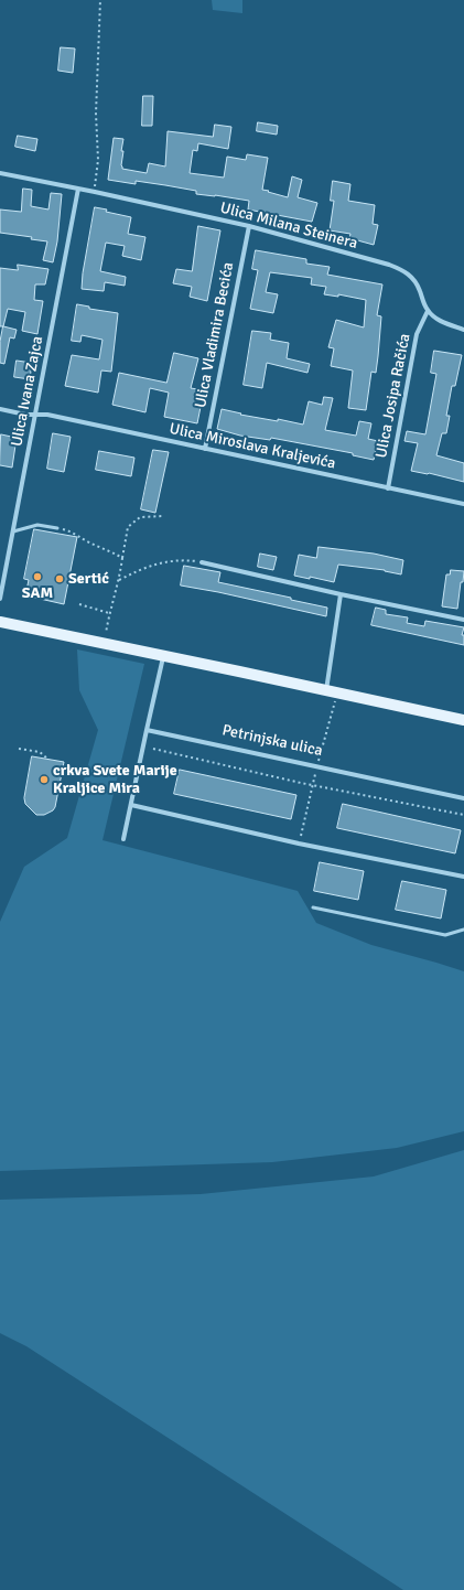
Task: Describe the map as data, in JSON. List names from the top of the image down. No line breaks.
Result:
{"streets":{"street":["Ulica Milana Steinera","Ulica Vladimira Becića","Ulica Ivana Zajca","Ulica Josipa Račića","Ulica Miroslava Kraljevića","Petrinjska ulica"]},"crossings":[["Ulica Milana Steinera","Ulica Vladimira Becića"],["Ulica Milana Steinera","Ulica Ivana Zajca"],["Ulica Milana Steinera","Ulica Josipa Račića"],["Ulica Vladimira Becića","Ulica Miroslava Kraljevića"],["Ulica Ivana Zajca","Ulica Miroslava Kraljevića"],["Ulica Josipa Račića","Ulica Miroslava Kraljevića"]],"places":["SAM","Sertić","crkva Svete Marije Kraljice Mira"]}
